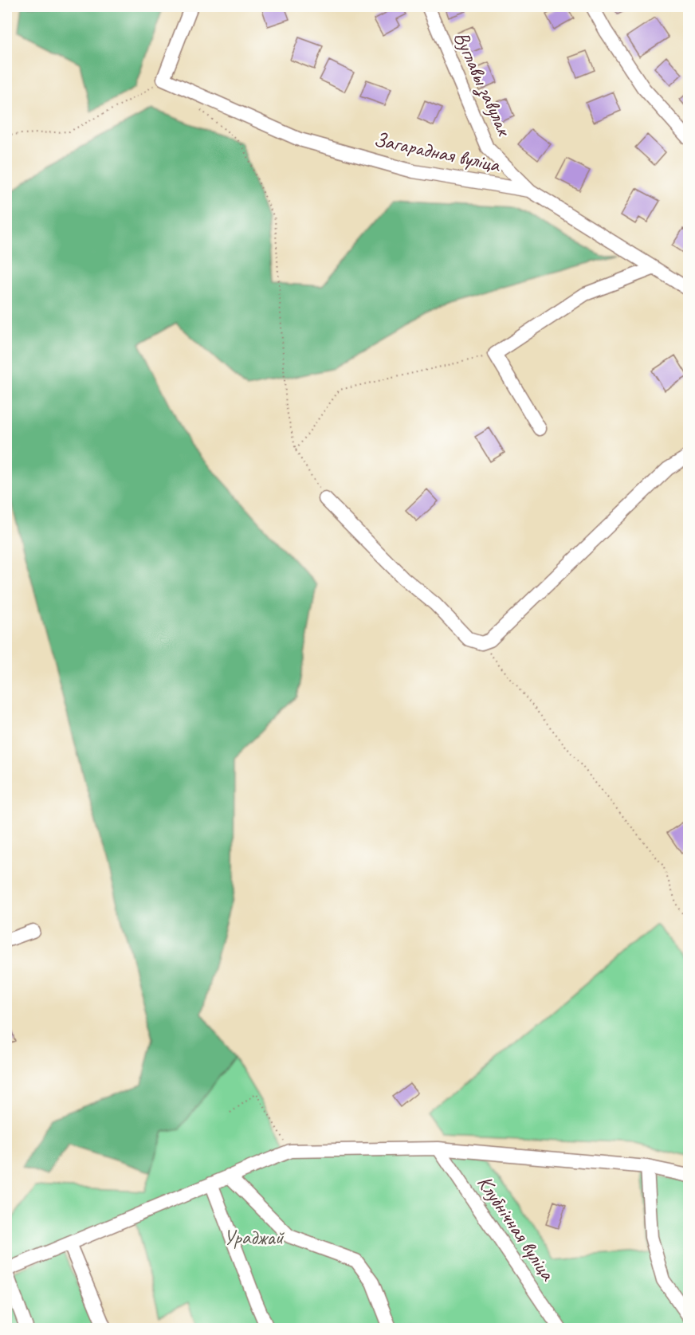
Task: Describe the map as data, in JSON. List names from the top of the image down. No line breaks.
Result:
{"streets":{"street":["Вуглавы завулак","Загарадная вуліца","Клубнічная вуліца"]},"crossings":[["Вуглавы завулак","Загарадная вуліца"]],"parks":["Ураджай"]}
